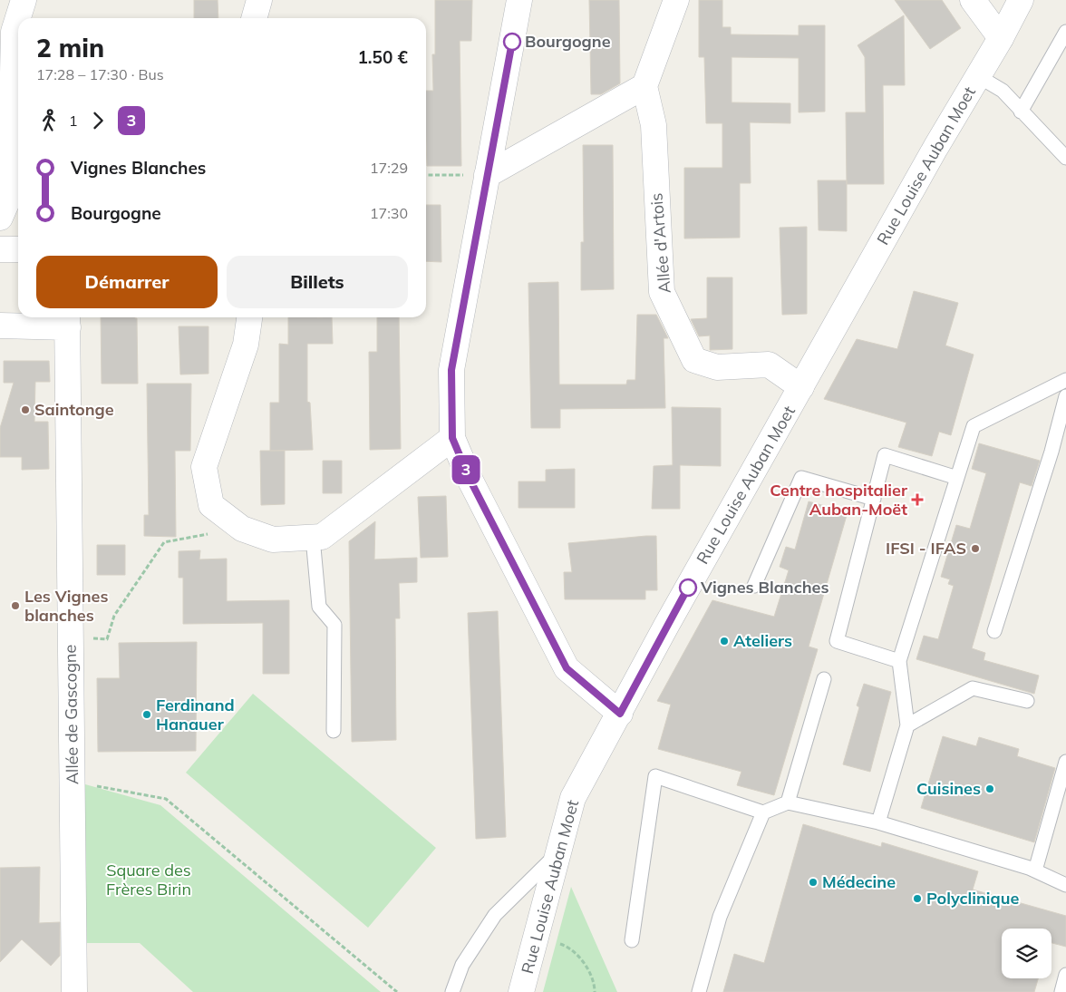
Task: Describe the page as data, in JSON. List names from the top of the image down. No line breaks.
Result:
{"streets":{"street":["Rue Louise Auban Moet","Allée d'Artois","Allée de Gascogne"]},"crossings":[["Rue Louise Auban Moet","Allée d'Artois"]],"parks":["Square des Frères Birin"],"places":{"other":["Bourgogne","Saintonge","IFSI - IFAS","Vignes Blanches","Les Vignes blanches","Ateliers","Ferdinand Hanauer","Cuisines","Médecine","Polyclinique"],"health":["Centre hospitalier Auban-Moët"]},"lines":["bus line 3"],"page":{"on_map":"3","heading":["2 min","17:28 – 17:30 · Bus","1.50 €"],"legs":["1","3"],"list":[{"name":"Vignes Blanches","value":"17:29"},{"name":"Bourgogne","value":"17:30"}],"buttons":["Démarrer","Billets"]}}
